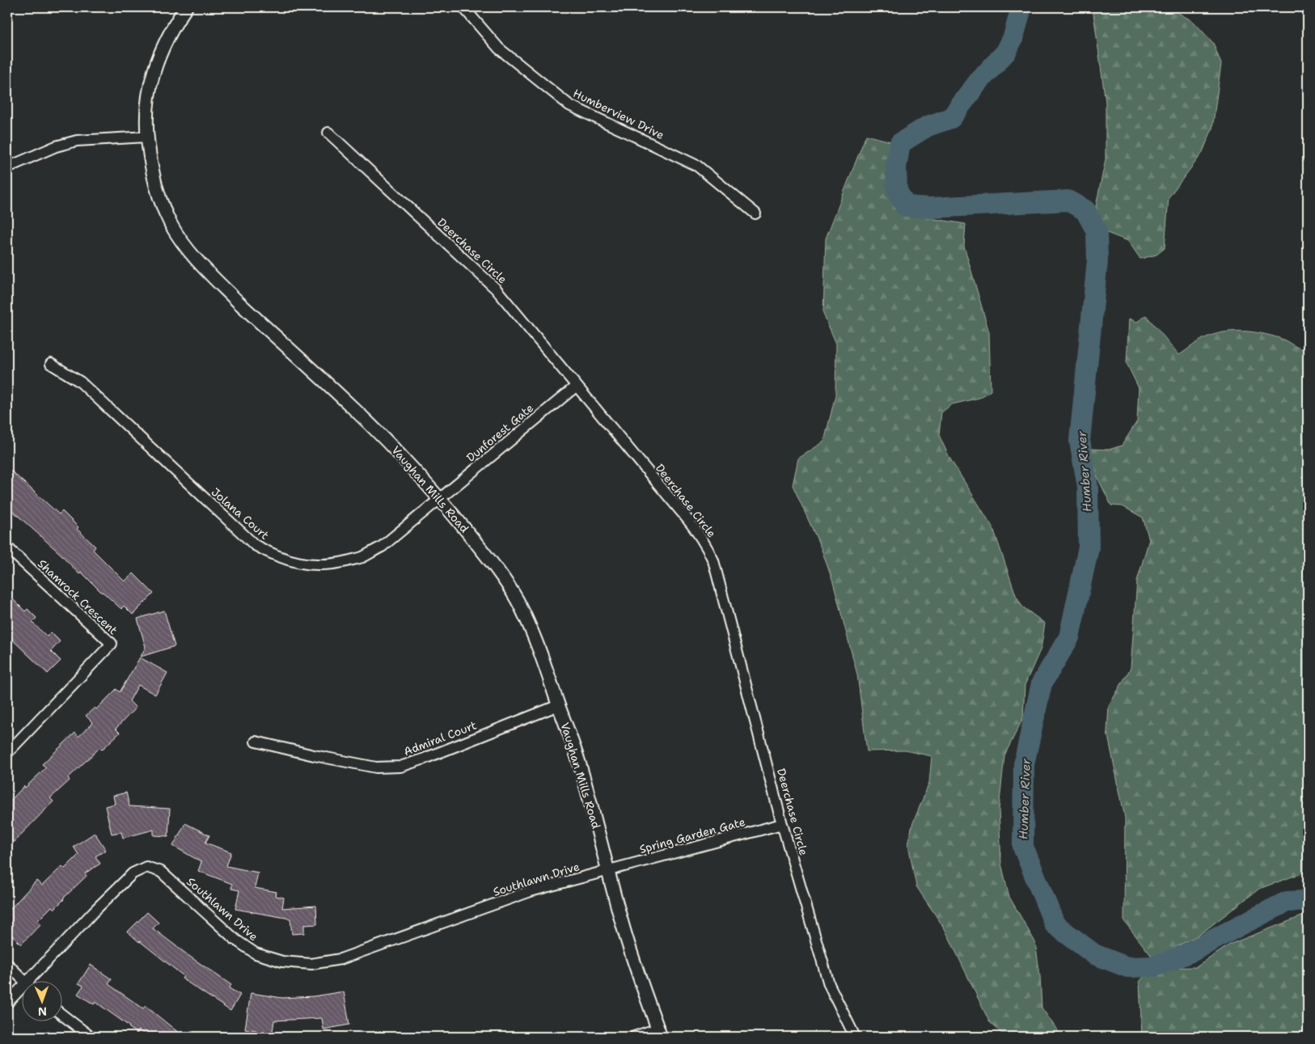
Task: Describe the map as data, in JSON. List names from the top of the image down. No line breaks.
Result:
{"streets":{"street":["Humberview Drive","Deerchase Circle","Dunforest Gate","Vaughan Mills Road","Jolana Court","Shamrock Crescent","Admiral Court","Spring Garden Gate","Southlawn Drive"]},"crossings":[["Deerchase Circle","Dunforest Gate"],["Deerchase Circle","Spring Garden Gate"],["Dunforest Gate","Vaughan Mills Road"],["Dunforest Gate","Jolana Court"],["Vaughan Mills Road","Jolana Court"],["Vaughan Mills Road","Admiral Court"],["Vaughan Mills Road","Spring Garden Gate"],["Vaughan Mills Road","Southlawn Drive"],["Spring Garden Gate","Southlawn Drive"]],"water":["Humber River"],"north":"bottom"}
